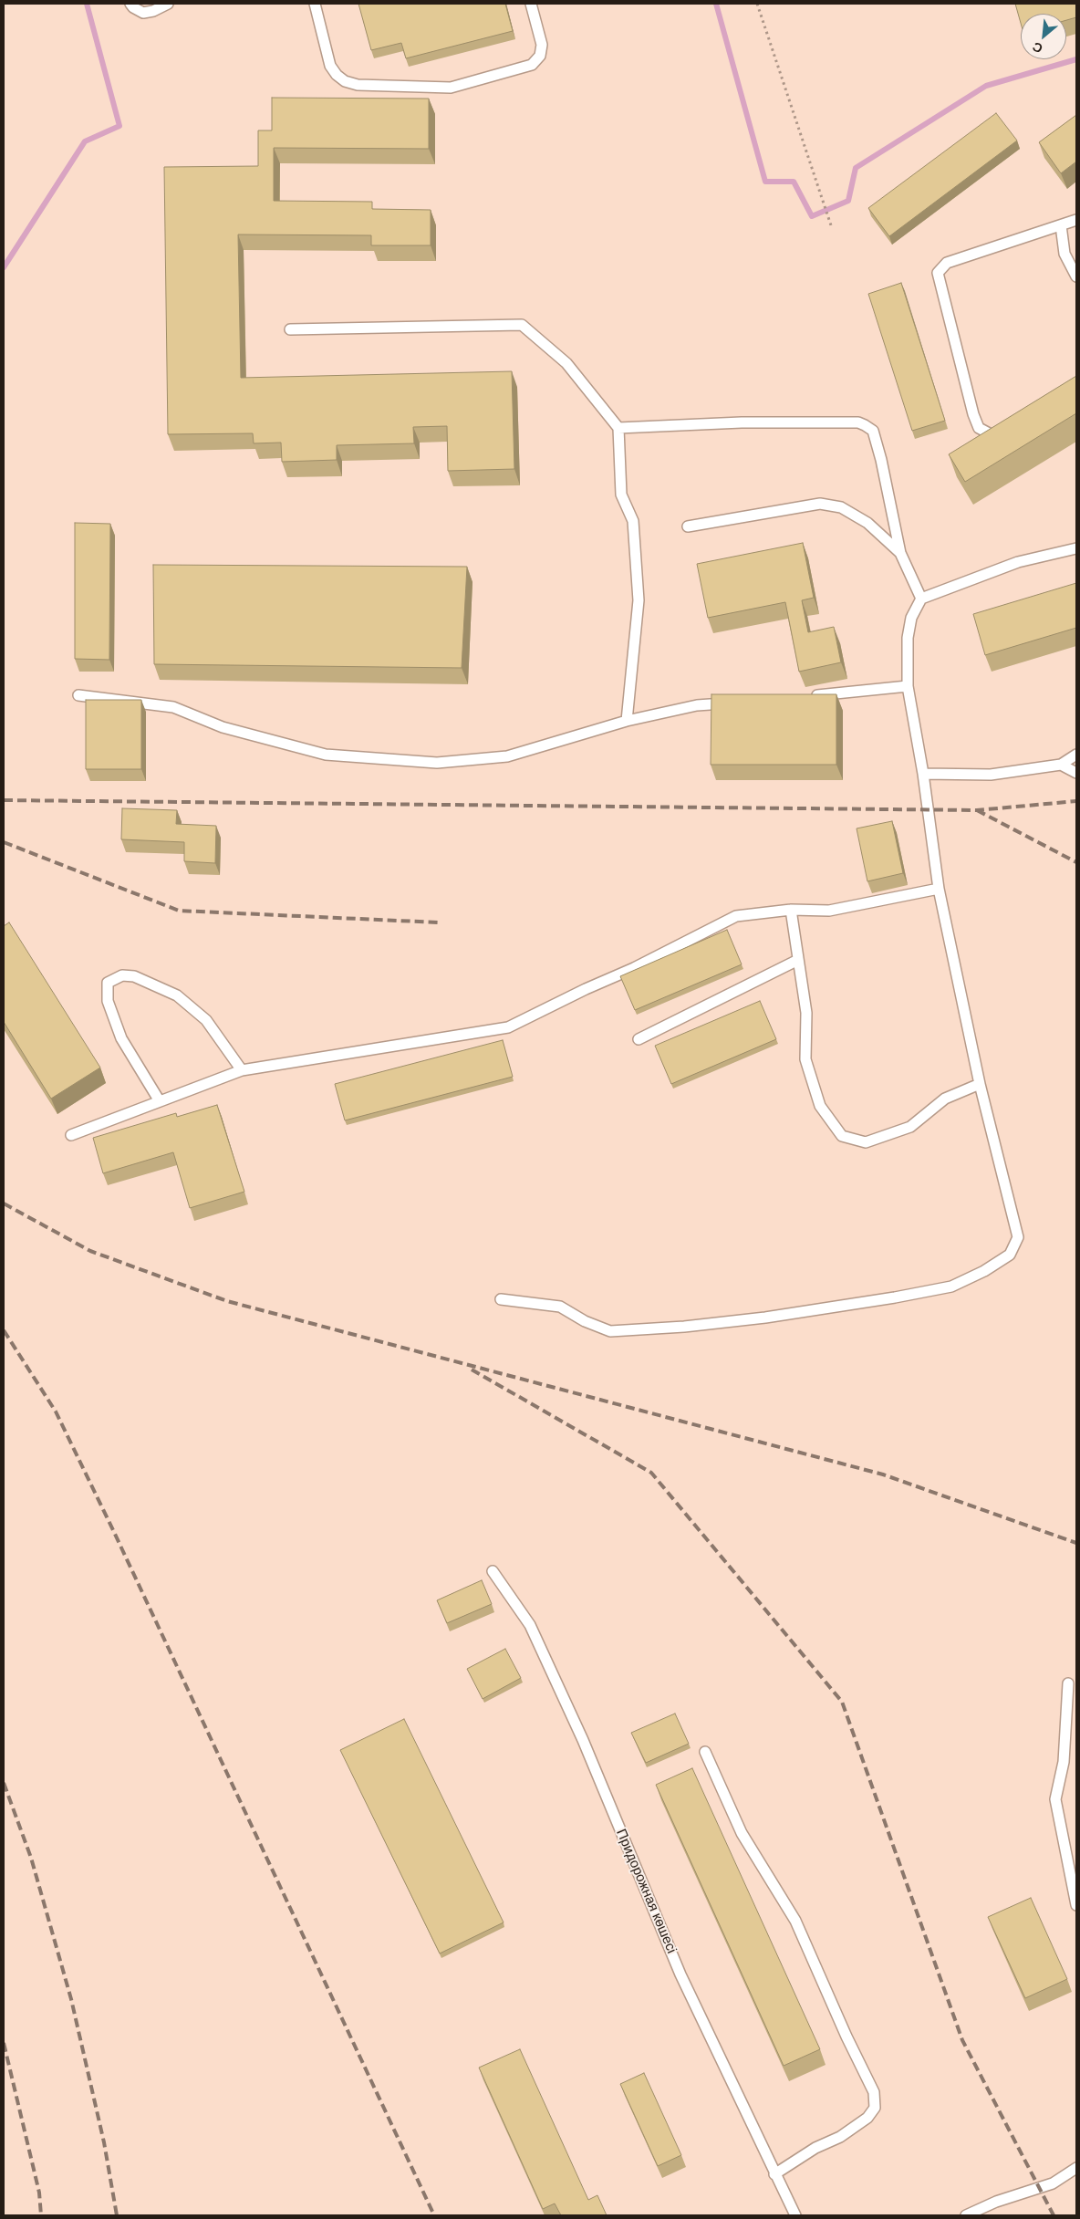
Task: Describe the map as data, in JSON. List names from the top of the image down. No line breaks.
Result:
{"streets":{"lane":["Придорожная көшесі"]},"north":"bottom left"}
